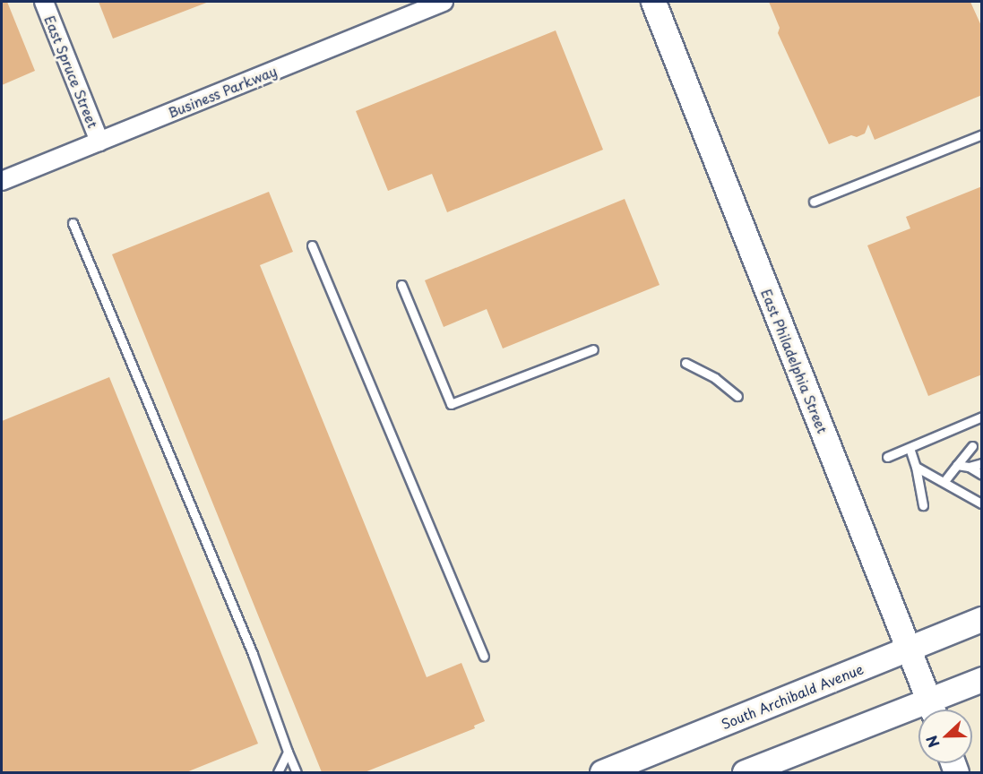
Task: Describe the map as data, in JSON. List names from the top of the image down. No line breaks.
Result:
{"streets":{"street":["East Spruce Street","Business Parkway","East Philadelphia Street","South Archibald Avenue"]},"crossings":[["East Spruce Street","Business Parkway"],["East Philadelphia Street","South Archibald Avenue"]],"north":"left"}
